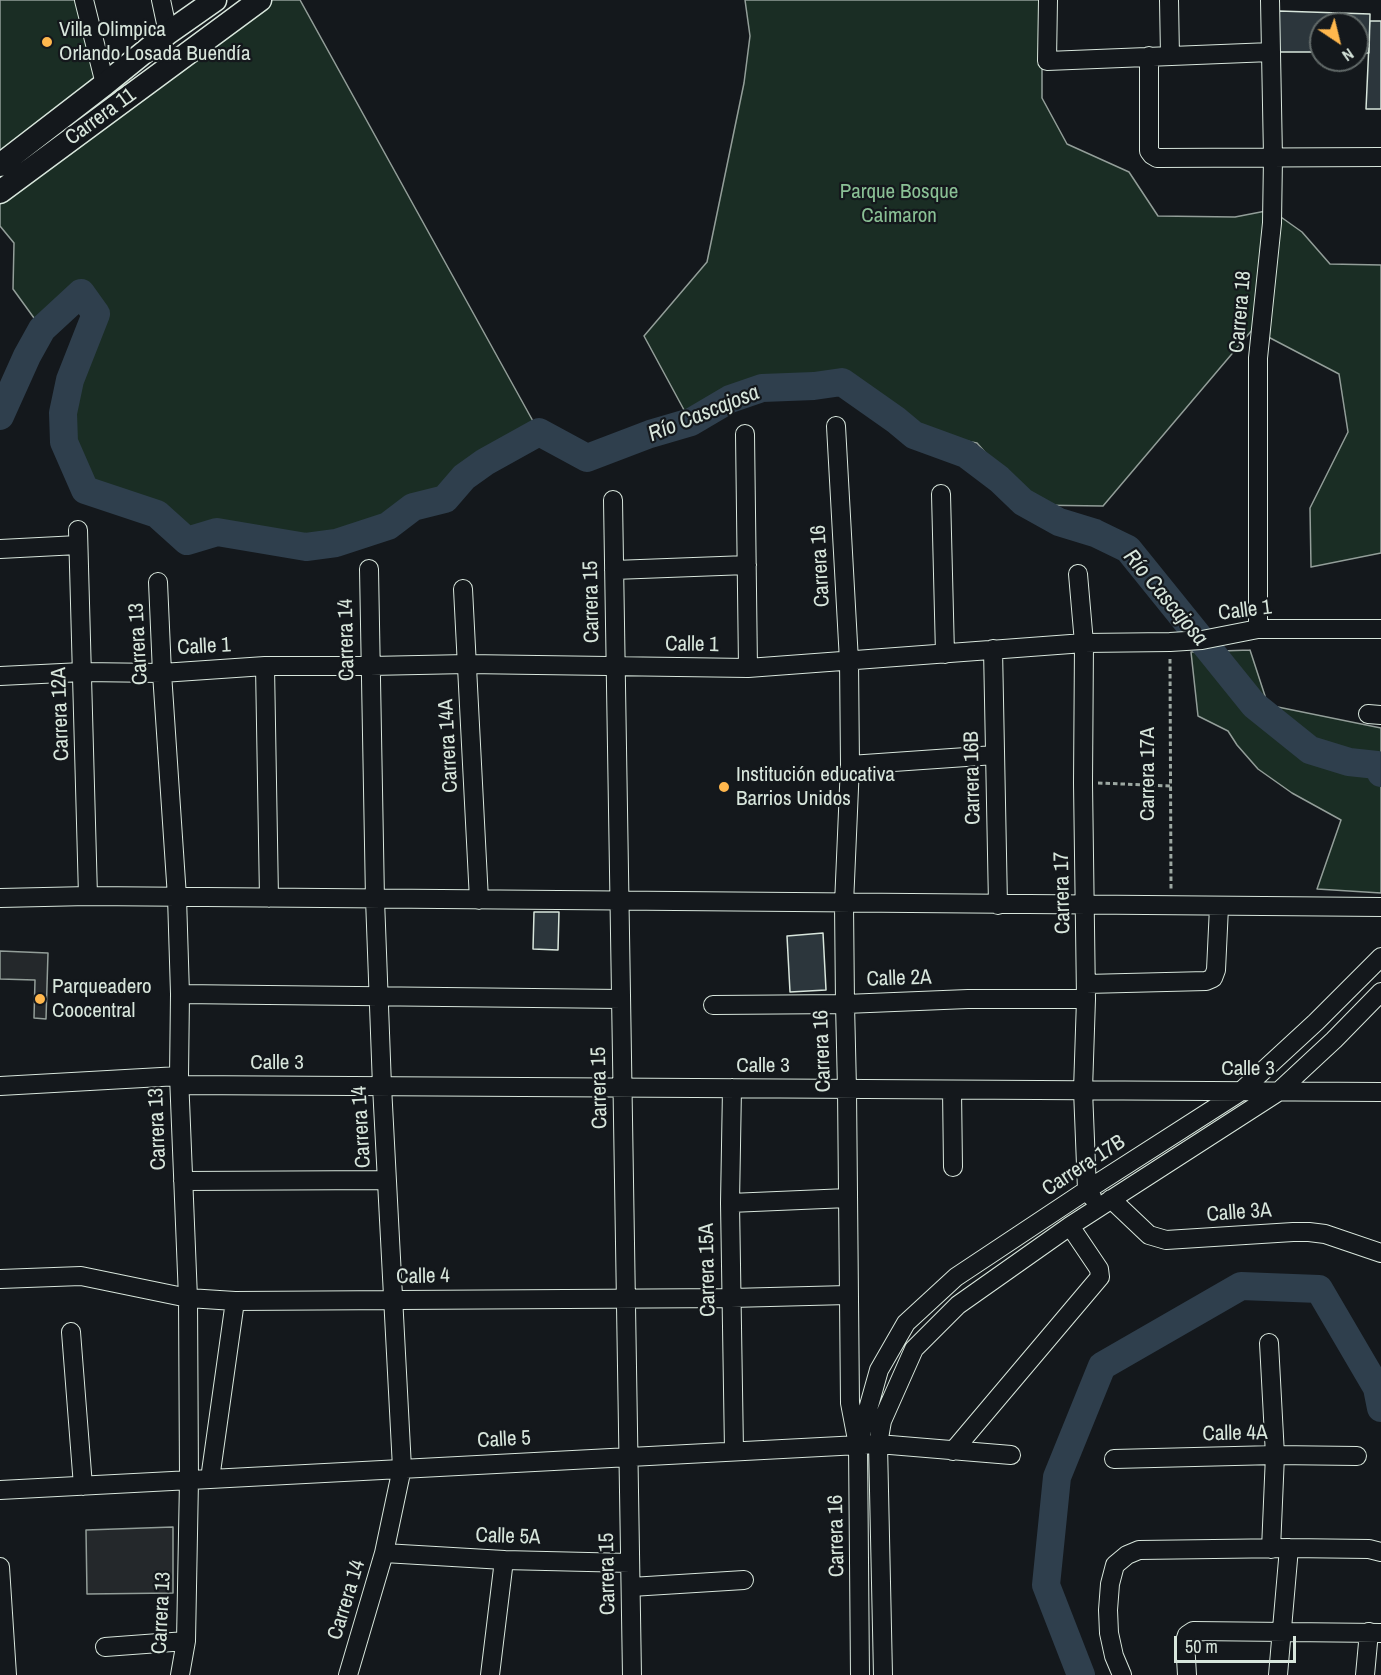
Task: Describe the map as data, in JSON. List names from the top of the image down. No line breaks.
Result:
{"streets":{"main road":["Carrera 11"],"street":["Carrera 18","Carrera 16","Carrera 15","Calle 1","Carrera 14","Carrera 13","Carrera 12A","Carrera 14A","Carrera 16B","Carrera 17","Calle 2A","Calle 3","Carrera 17B","Calle 3A","Carrera 15A","Calle 4","Calle 4A","Calle 5","Calle 5A"],"path":["Carrera 17A"]},"crossings":[["Carrera 18","Calle 1"],["Carrera 16","Calle 1"],["Carrera 16","Calle 2A"],["Carrera 16","Calle 3"],["Carrera 16","Carrera 17B"],["Carrera 16","Calle 4"],["Carrera 16","Calle 5"],["Carrera 15","Calle 1"],["Carrera 15","Calle 3"],["Carrera 15","Calle 4"],["Carrera 15","Calle 5"],["Carrera 15","Calle 5A"],["Calle 1","Carrera 14"],["Calle 1","Carrera 13"],["Calle 1","Carrera 12A"],["Calle 1","Carrera 14A"],["Calle 1","Carrera 17A"],["Calle 1","Carrera 16B"],["Calle 1","Carrera 17"],["Carrera 14","Calle 3"],["Carrera 14","Calle 4"],["Carrera 14","Calle 5"],["Carrera 14","Calle 5A"],["Carrera 13","Calle 3"],["Carrera 13","Calle 4"],["Carrera 13","Calle 5"],["Carrera 17","Calle 2A"],["Carrera 17","Calle 3"],["Carrera 17","Carrera 17B"],["Calle 3","Carrera 17B"],["Calle 3","Carrera 15A"],["Carrera 17B","Calle 3A"],["Carrera 17B","Calle 5"],["Carrera 15A","Calle 4"],["Carrera 15A","Calle 5"]],"water":["Río Cascajosa"],"parks":["Parque Bosque Caimaron"],"places":["Villa Olimpica Orlando Losada Buendía","Institución educativa Barrios Unidos","Parqueadero Coocentral"],"scale_bar":"50 m","north":"bottom right"}
